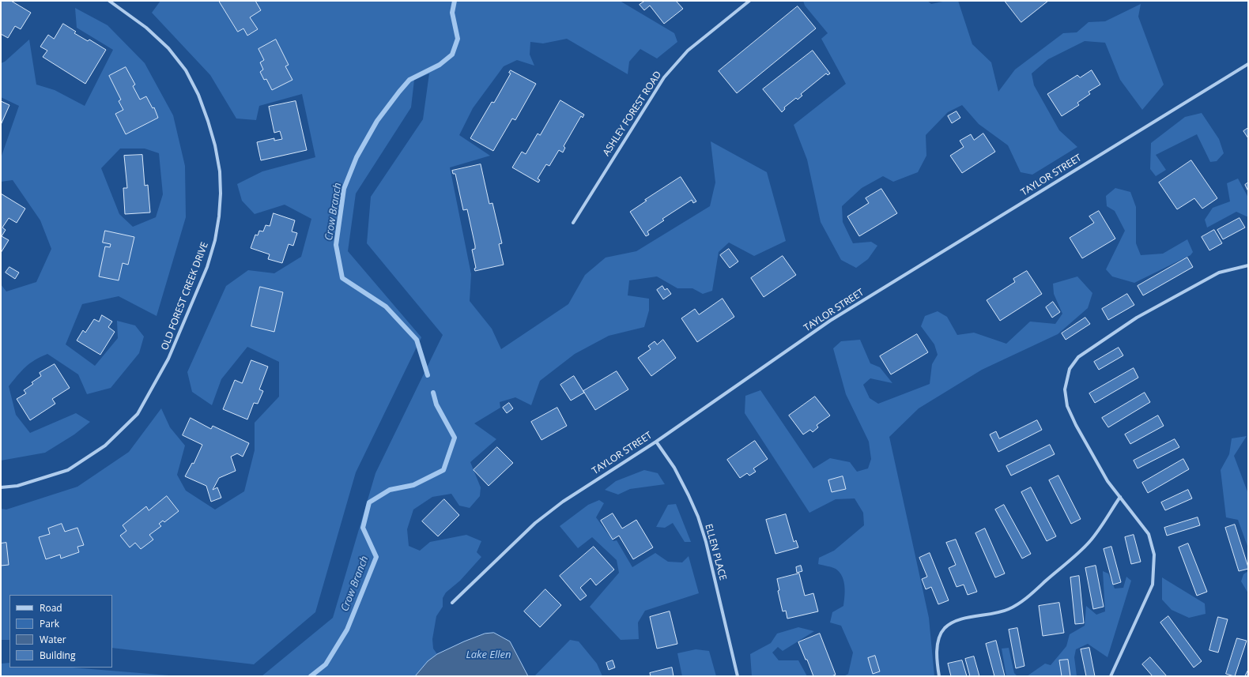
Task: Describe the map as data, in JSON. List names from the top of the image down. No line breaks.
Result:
{"streets":{"street":["ASHLEY FOREST ROAD","TAYLOR STREET","OLD FOREST CREEK DRIVE","ELLEN PLACE"]},"crossings":[["TAYLOR STREET","ELLEN PLACE"]],"water":["Crow Branch","Lake Ellen"],"legend":["Road","Park","Water","Building"]}
